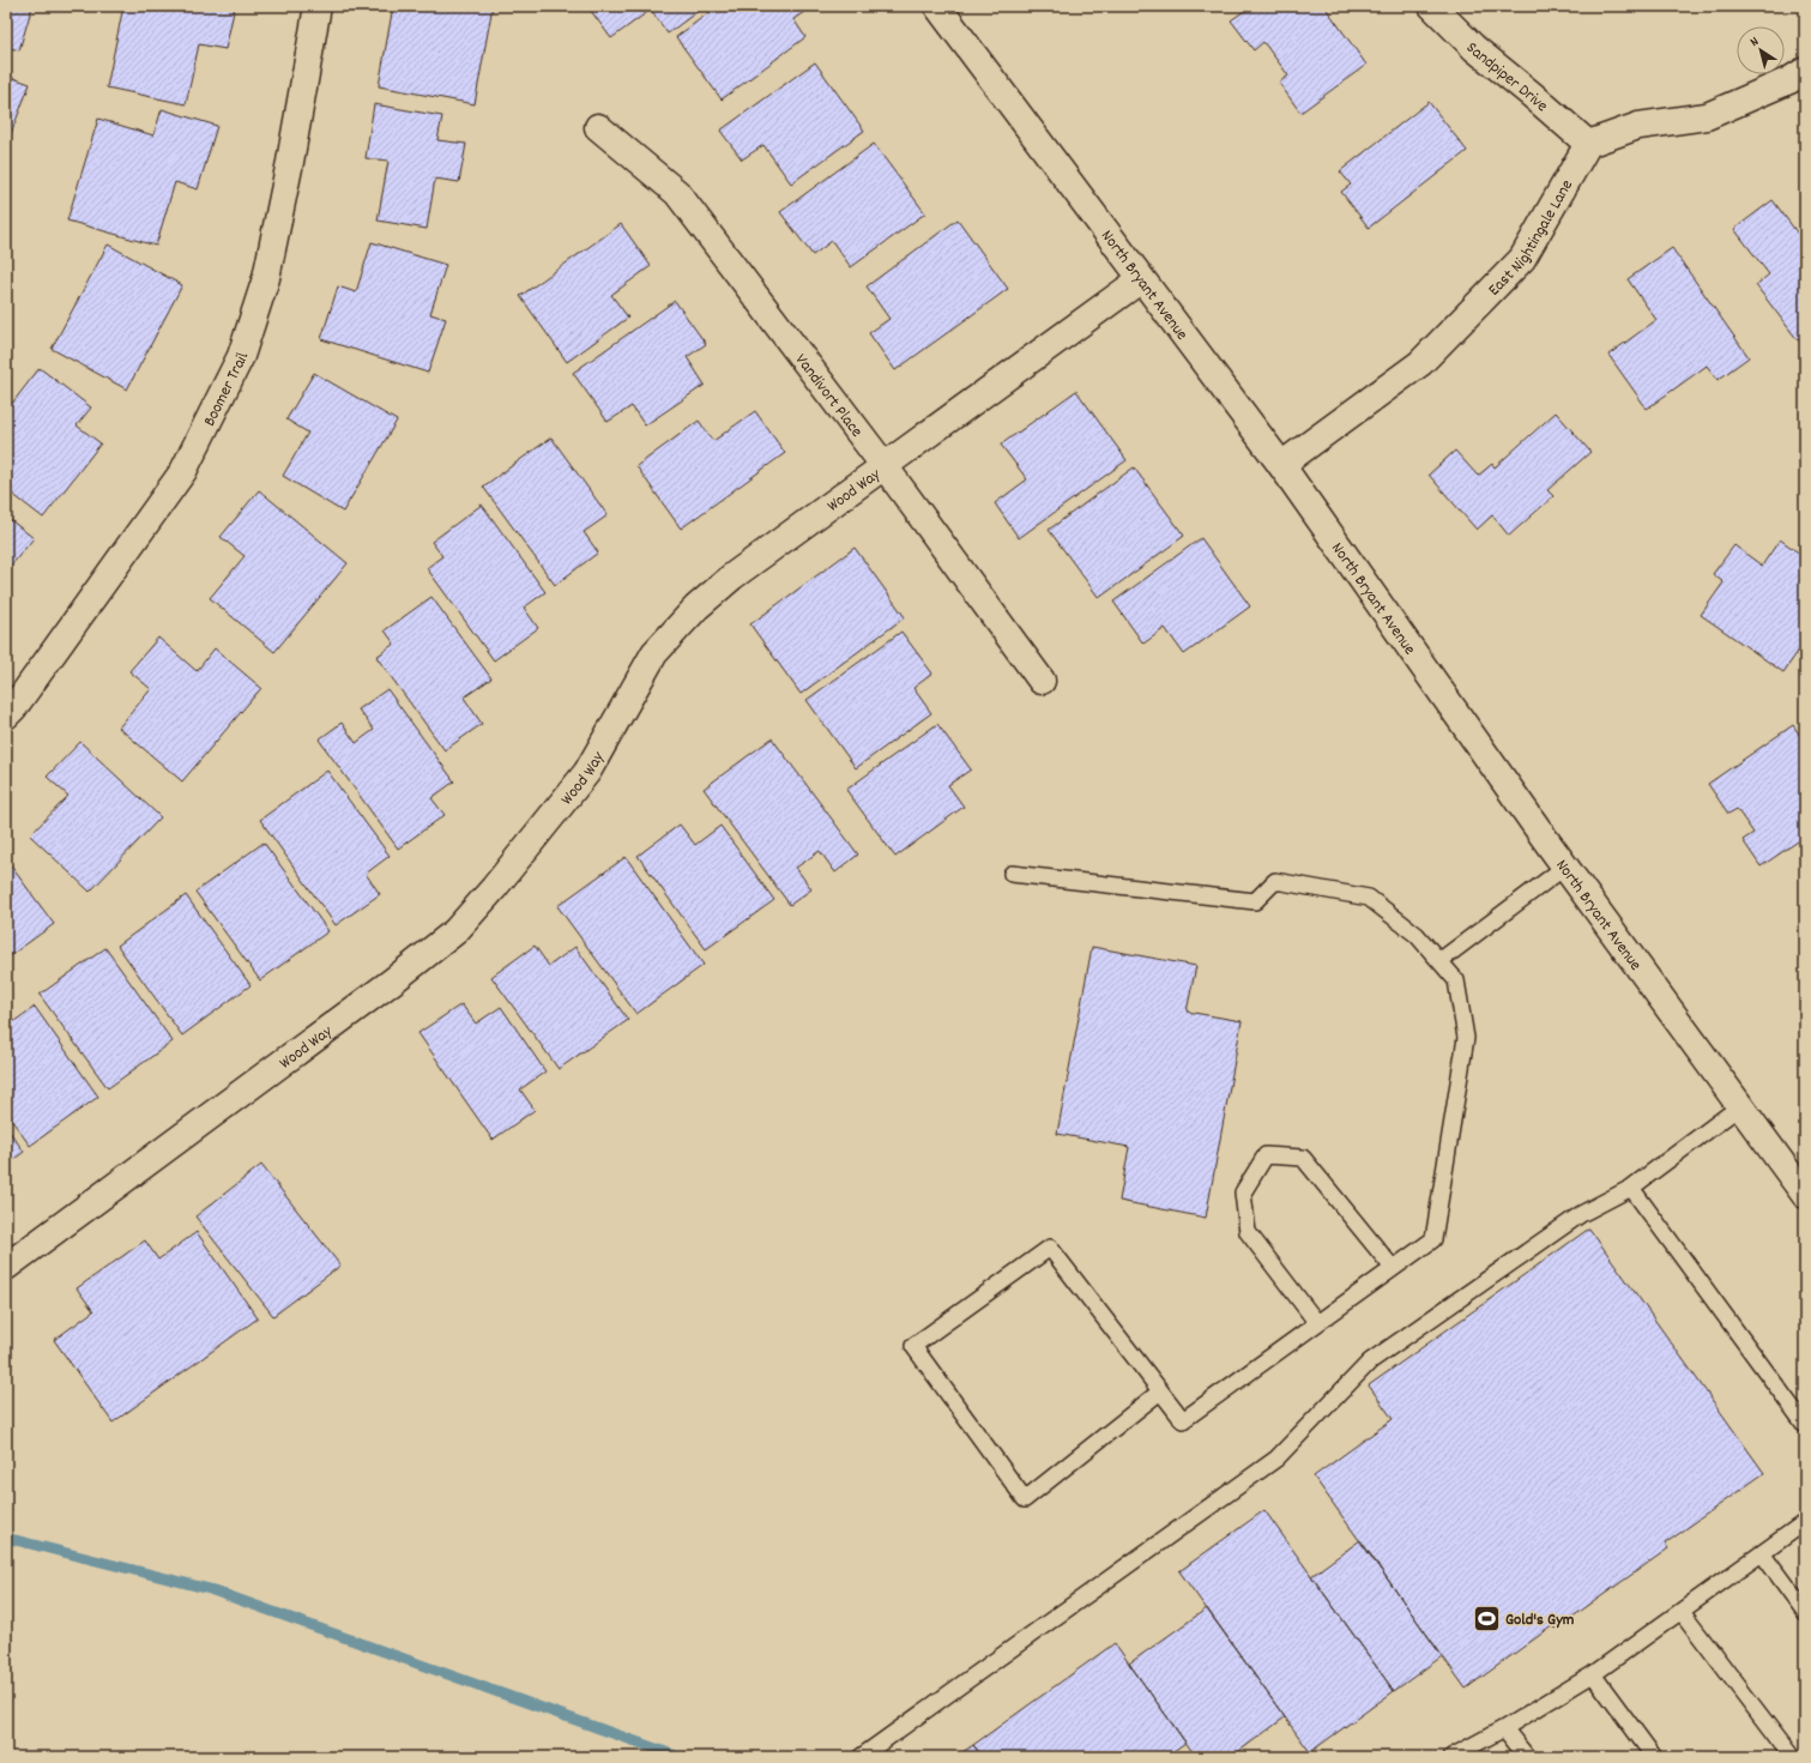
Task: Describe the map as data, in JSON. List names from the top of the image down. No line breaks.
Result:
{"streets":{"street":["Sandpiper Drive","East Nightingale Lane","North Bryant Avenue","Boomer Trail","Vandivort Place","Wood Way"]},"crossings":[["Sandpiper Drive","East Nightingale Lane"],["East Nightingale Lane","North Bryant Avenue"],["North Bryant Avenue","Wood Way"],["Vandivort Place","Wood Way"]],"places":{"sports":["Gold's Gym"]},"north":"top left"}
